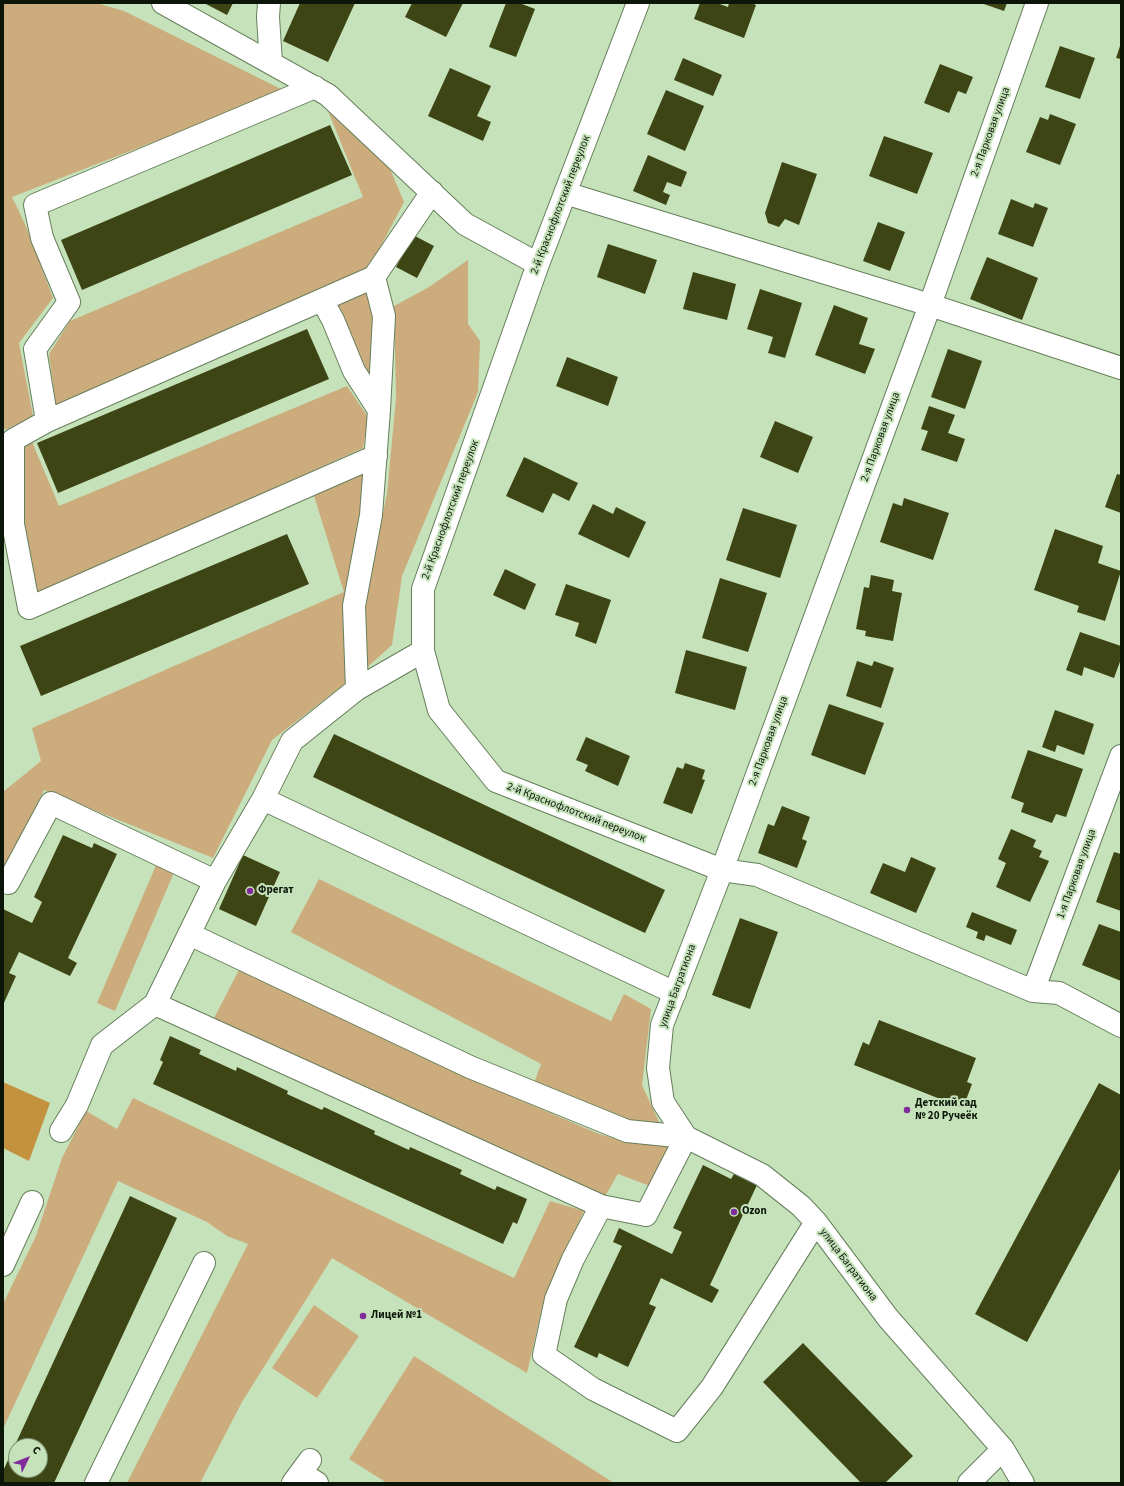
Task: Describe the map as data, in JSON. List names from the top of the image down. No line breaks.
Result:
{"streets":{"street":["2-я Парковая улица","2-й Краснофлотский переулок","1-я Парковая улица","улица Багратиона"]},"crossings":[["2-я Парковая улица","2-й Краснофлотский переулок"],["2-я Парковая улица","улица Багратиона"],["2-й Краснофлотский переулок","улица Багратиона"]],"places":["Фрегат","Детский сад № 20 Ручеёк","Ozon","Лицей №1"],"north":"top right"}
